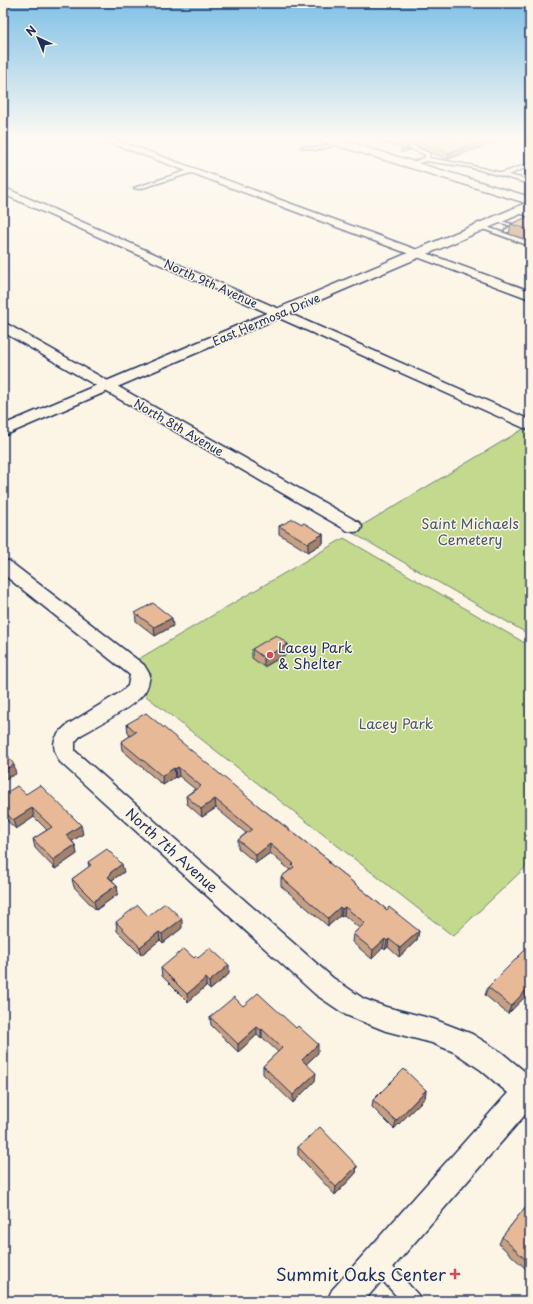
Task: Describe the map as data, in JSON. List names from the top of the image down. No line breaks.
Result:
{"streets":{"street":["North 9th Avenue","East Hermosa Drive","North 8th Avenue","North 7th Avenue"]},"crossings":[["North 9th Avenue","East Hermosa Drive"],["East Hermosa Drive","North 8th Avenue"]],"parks":["Saint Michaels Cemetery","Lacey Park"],"places":{"other":["Lacey Park & Shelter"],"health":["Summit Oaks Center"]},"north":"top left"}
